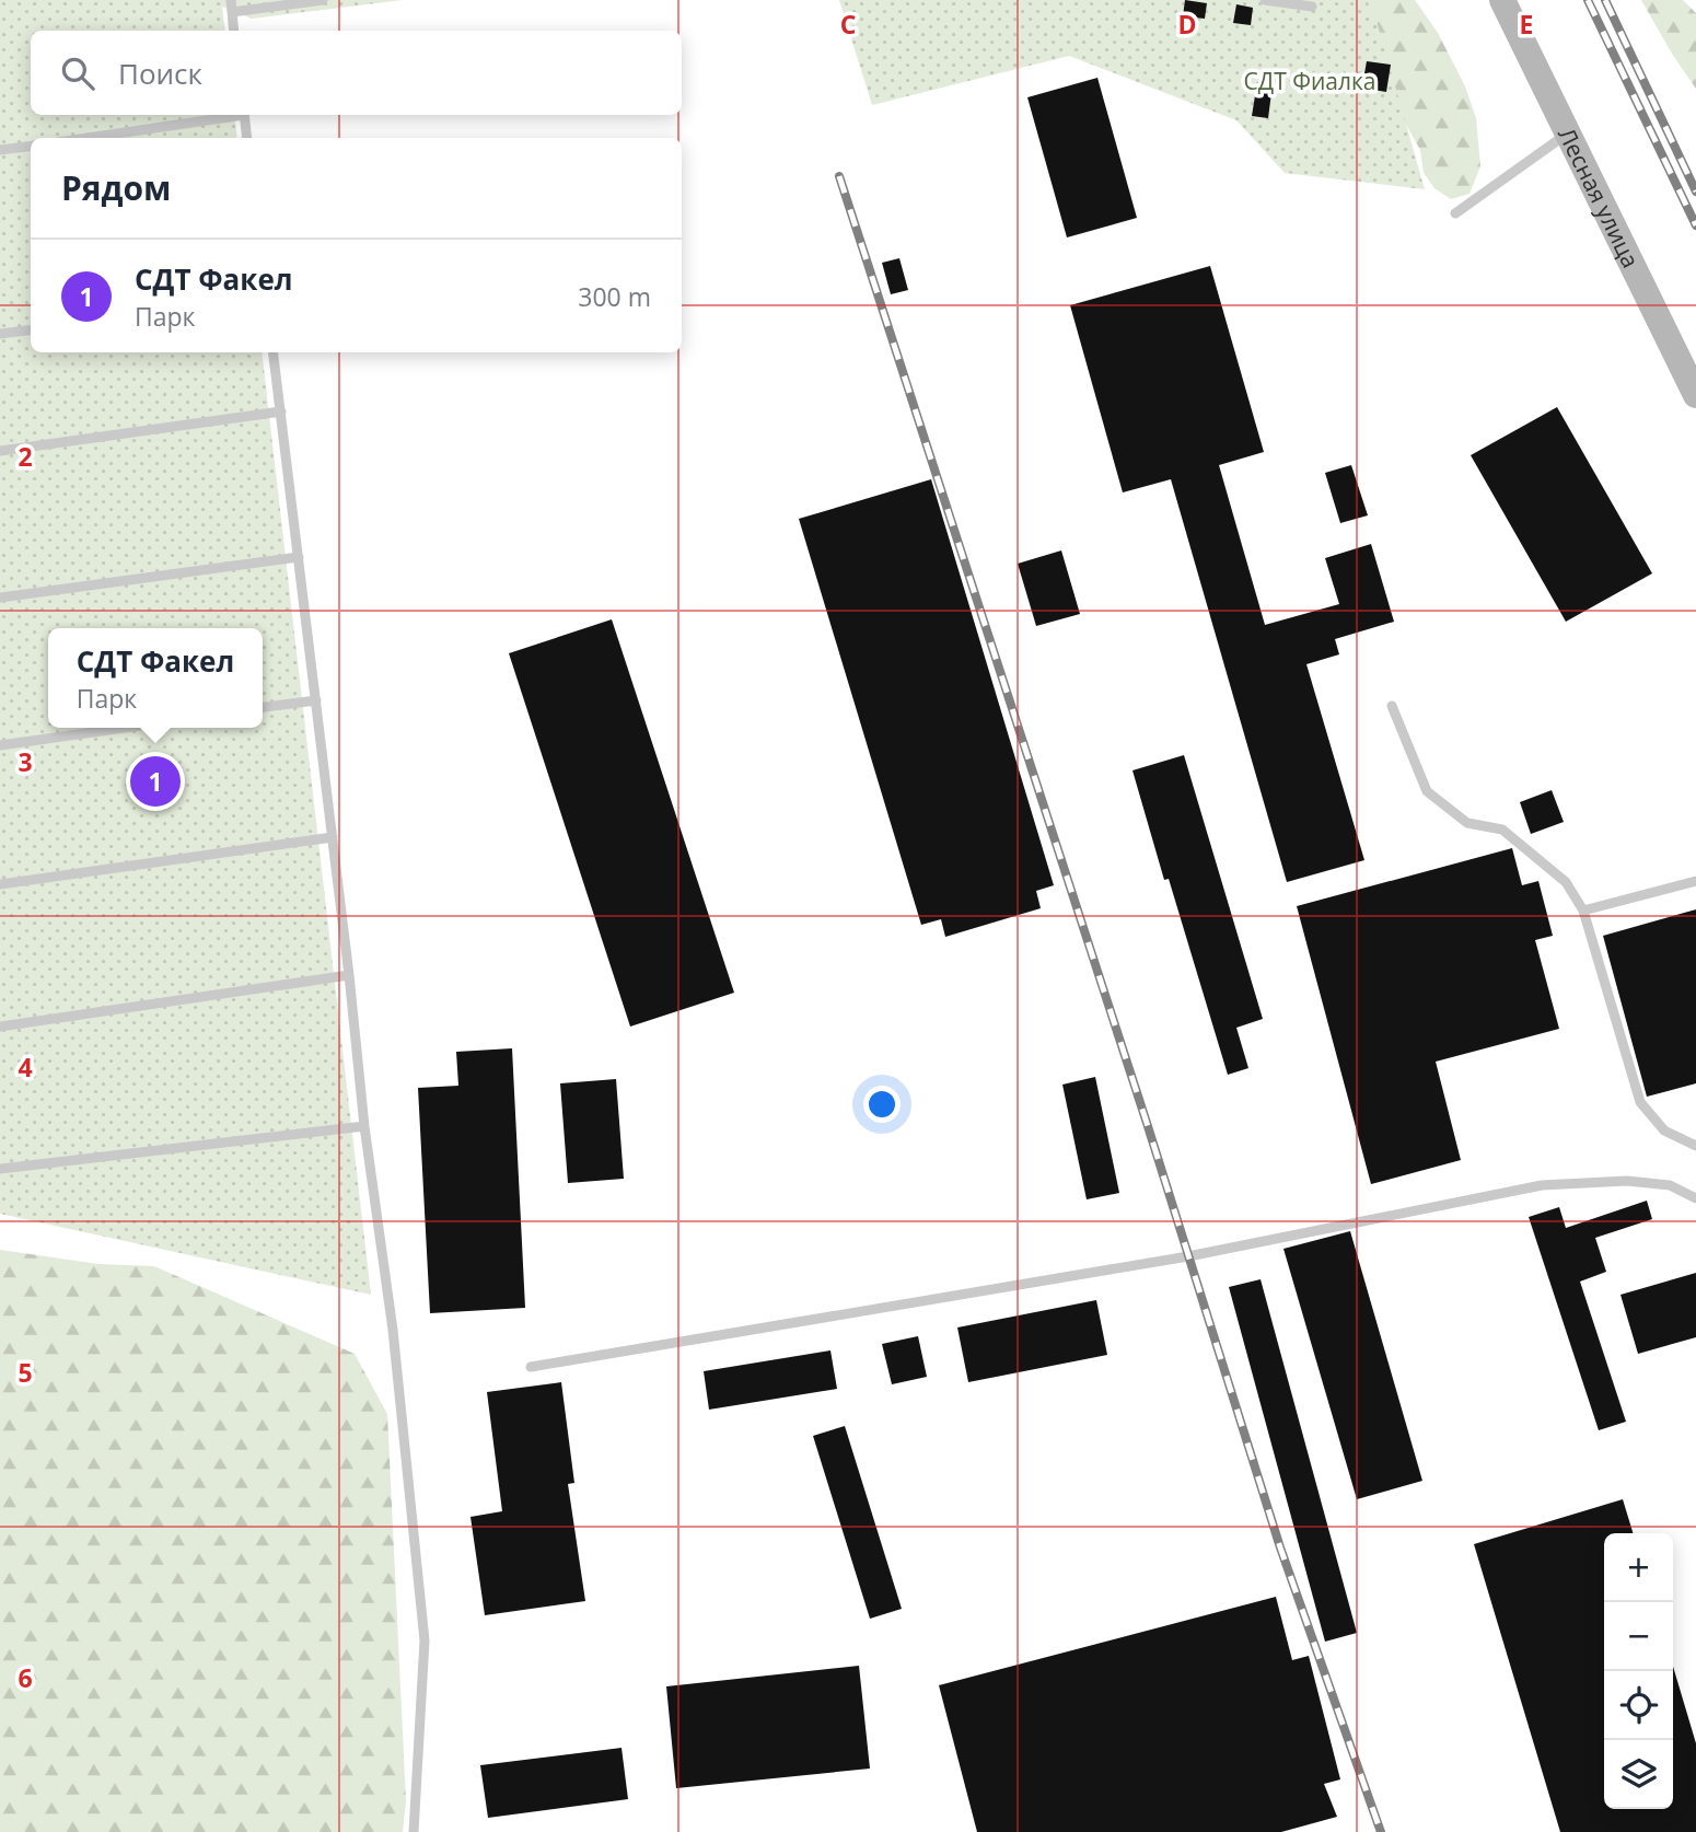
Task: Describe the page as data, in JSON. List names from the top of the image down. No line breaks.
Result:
{"streets":{"street":["Лесная улица"]},"parks":["СДТ Фиалка"],"page":{"search":"Поиск","heading":"Рядом","list":[{"mark":"1","name":"СДТ Факел","note":"Парк","value":"300 m"}],"popup":["СДТ Факел","Парк"],"pins":"1","map_buttons":["+","−"]},"grid":{"columns":["C","D","E"],"rows":["2","3","4","5","6"]}}
